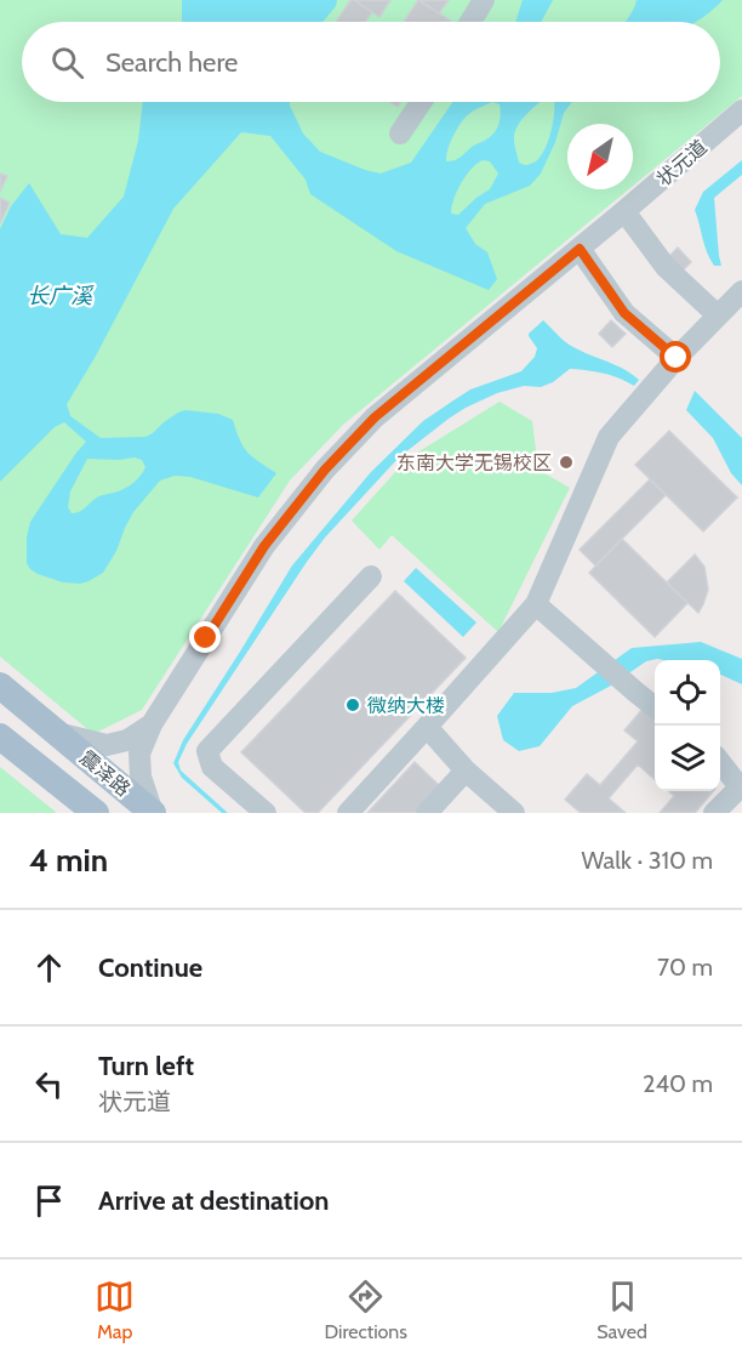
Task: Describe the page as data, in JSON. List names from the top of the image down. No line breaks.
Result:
{"streets":{"main road":["震泽路"],"street":["状元道"]},"crossings":[["状元道","震泽路"]],"water":["长广溪"],"places":["东南大学无锡校区","微纳大楼"],"north":"bottom left","page":{"search":"Search here","heading":["4 min","Walk · 310 m"],"list":[["Continue","70 m"],["Turn left","状元道","240 m"],"Arrive at destination"],"nav":["Map","Directions","Saved"]}}
